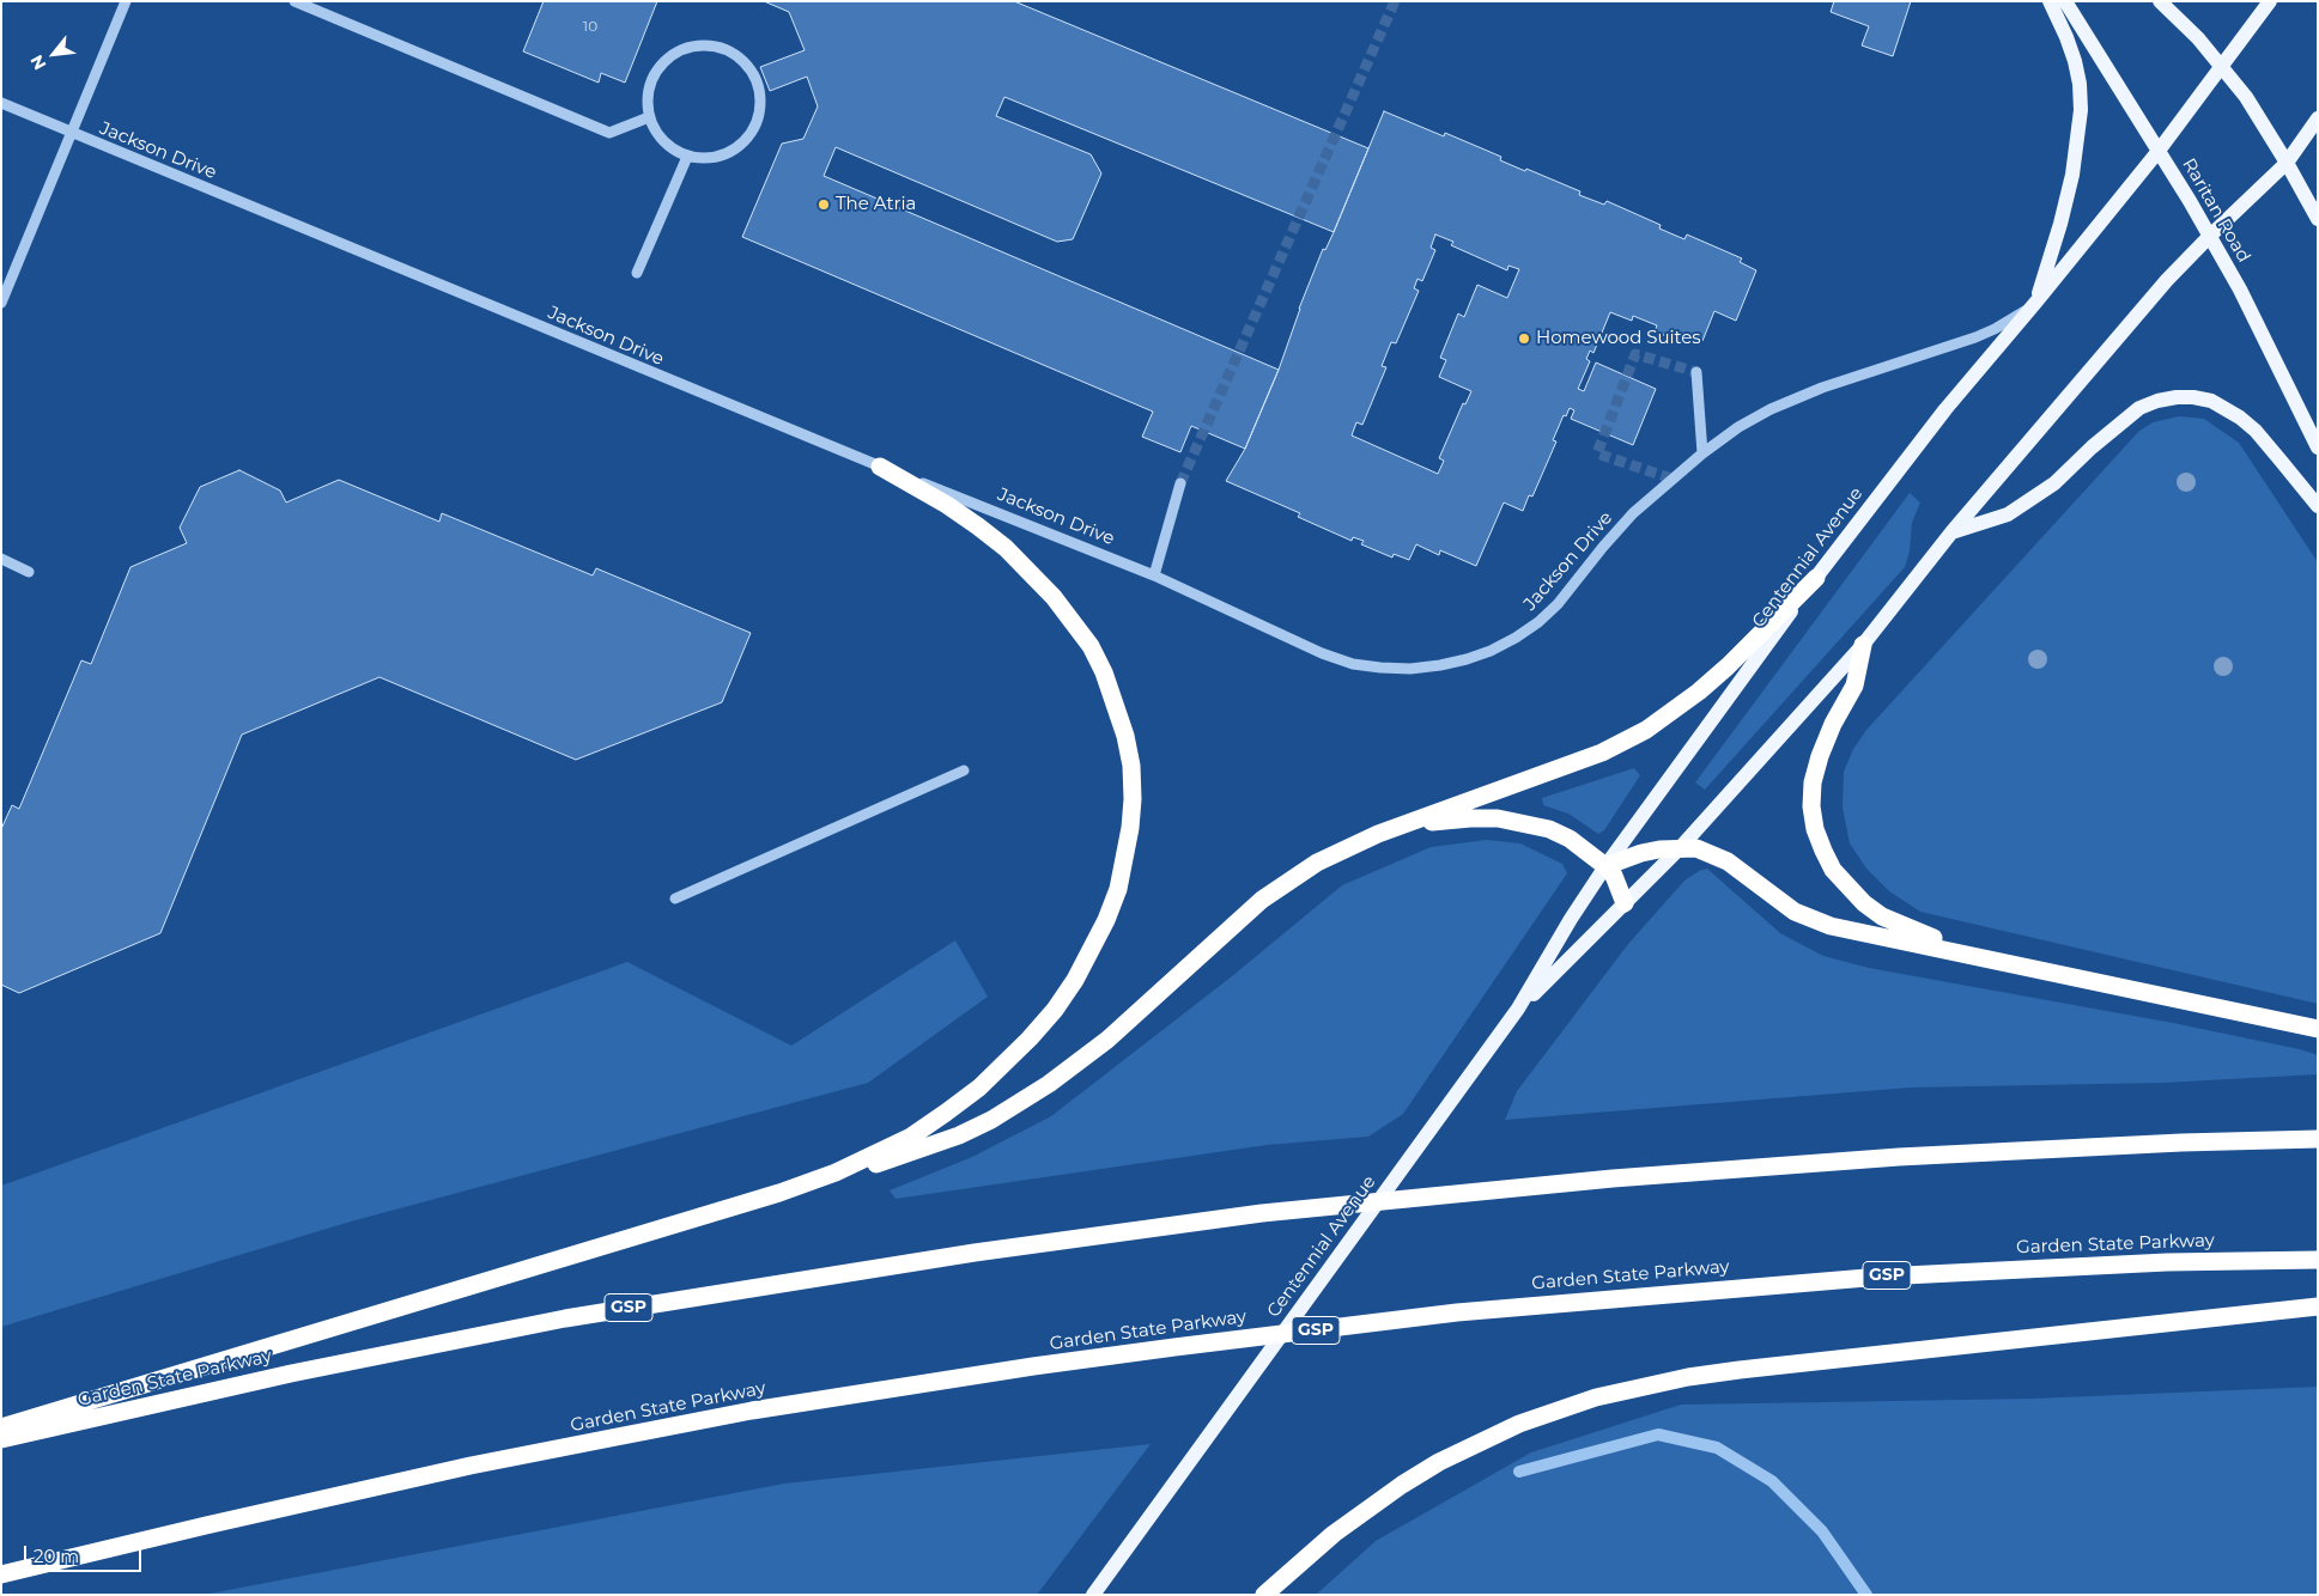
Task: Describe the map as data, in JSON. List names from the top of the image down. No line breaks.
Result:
{"streets":{"highway":["Garden State Parkway","GSP"],"main road":["Raritan Road","Centennial Avenue"],"street":["Jackson Drive"]},"crossings":[["Jackson Drive","Centennial Avenue"],["Raritan Road","Centennial Avenue"]],"places":["The Atria","Homewood Suites"],"house_numbers":["10"],"scale_bar":"20 m","north":"bottom left"}
